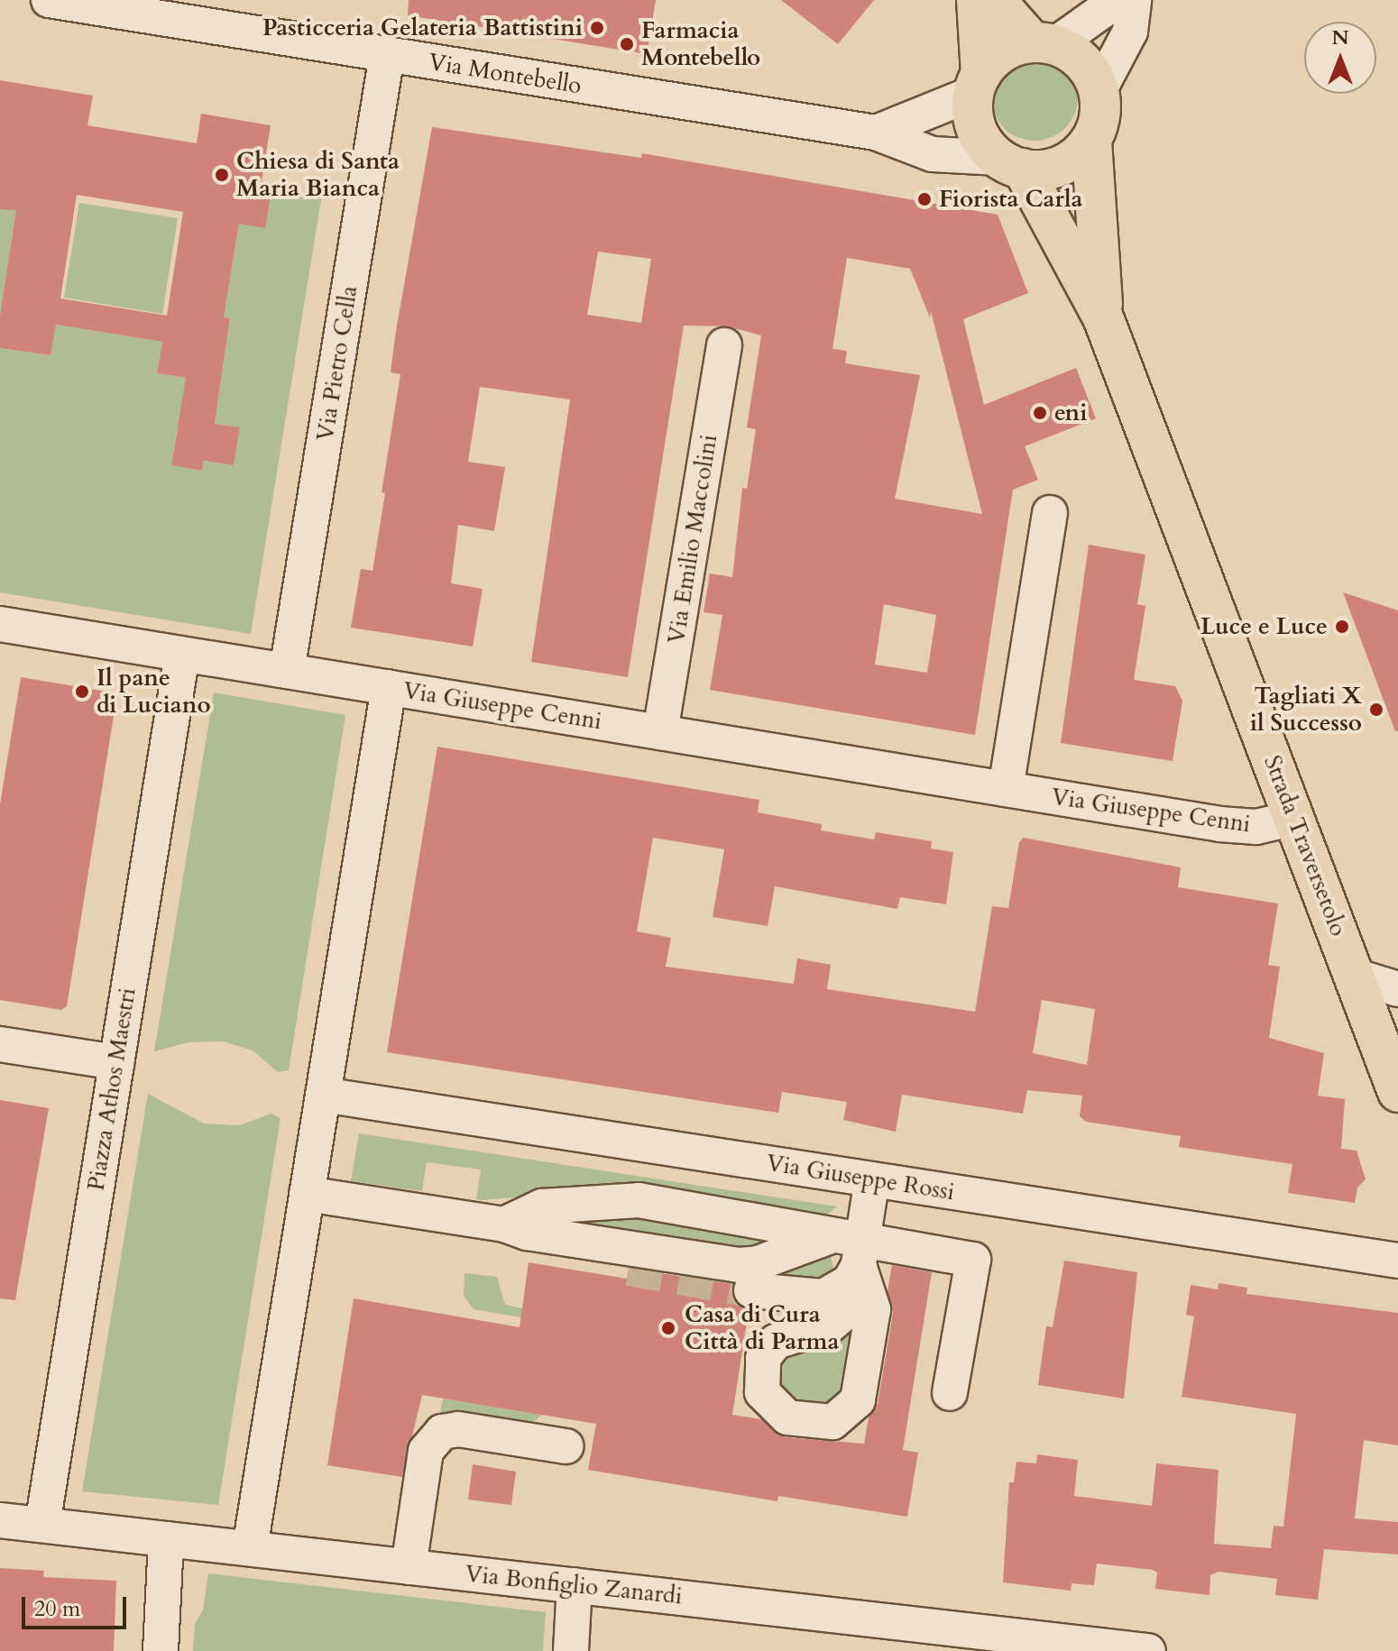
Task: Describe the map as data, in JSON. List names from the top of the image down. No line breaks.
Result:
{"streets":{"main road":["Strada Traversetolo"],"street":["Via Montebello","Via Pietro Cella","Via Emilio Maccolini","Via Giuseppe Cenni","Piazza Athos Maestri","Via Giuseppe Rossi","Via Bonfiglio Zanardi"]},"crossings":[["Via Montebello","Via Pietro Cella"],["Via Montebello","Strada Traversetolo"],["Via Pietro Cella","Via Giuseppe Cenni"],["Via Emilio Maccolini","Via Giuseppe Cenni"],["Via Giuseppe Cenni","Strada Traversetolo"],["Via Giuseppe Cenni","Piazza Athos Maestri"],["Piazza Athos Maestri","Via Bonfiglio Zanardi"]],"places":["Pasticceria Gelateria Battistini","Farmacia Montebello","Chiesa di Santa Maria Bianca","Fiorista Carla","eni","Luce e Luce","Il pane di Luciano","Tagliati X il Successo","Casa di Cura Città di Parma"],"scale_bar":"20 m","north":"top"}
